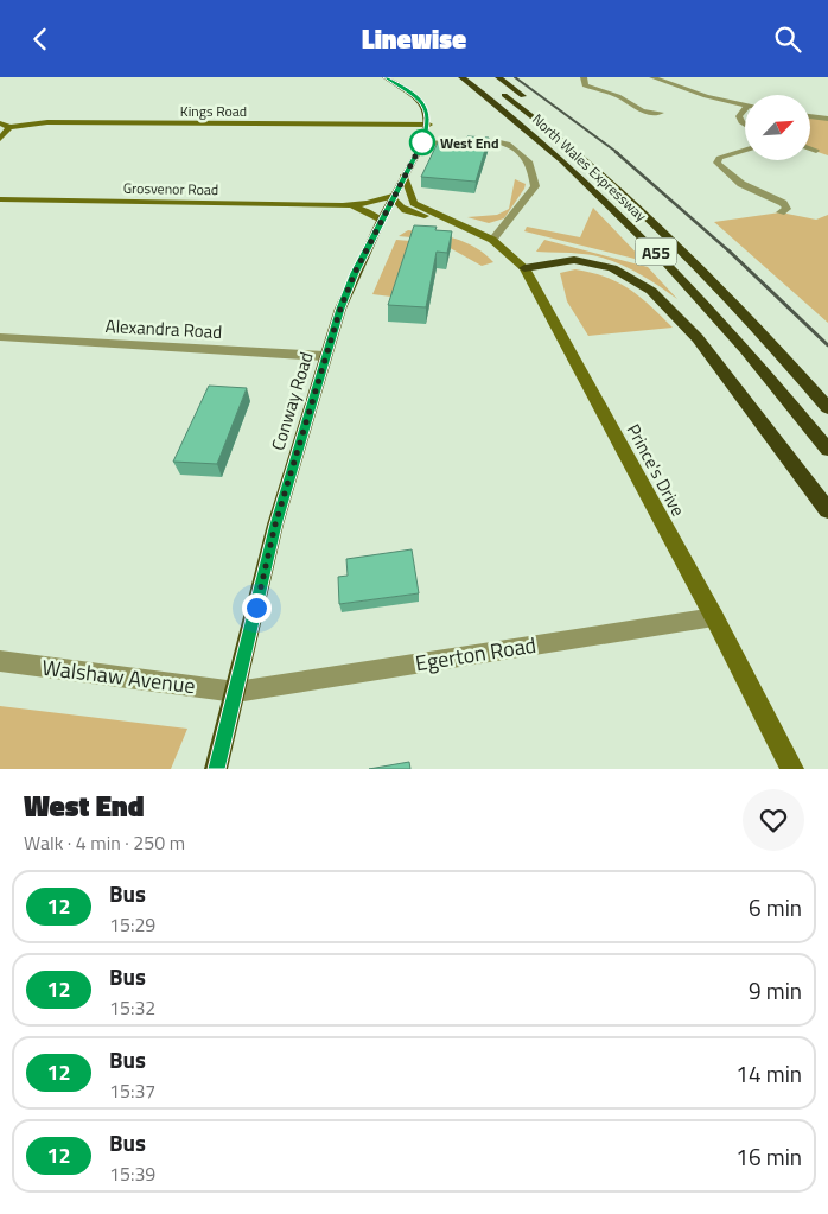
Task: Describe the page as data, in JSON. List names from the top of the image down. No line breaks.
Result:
{"streets":{"highway":["North Wales Expressway","A55"],"main road":["Kings Road","Grosvenor Road","Conway Road","Prince's Drive"],"street":["Alexandra Road","Egerton Road","Walshaw Avenue"]},"crossings":[["Kings Road","Conway Road"],["Grosvenor Road","Conway Road"],["Grosvenor Road","Prince's Drive"],["Alexandra Road","Conway Road"],["Conway Road","Prince's Drive"],["Conway Road","Egerton Road"],["Conway Road","Walshaw Avenue"],["Prince's Drive","Egerton Road"],["Egerton Road","Walshaw Avenue"]],"places":["West End"],"lines":["bus line 12"],"north":"top right","page":{"header":"Linewise","heading":["West End","Walk · 4 min · 250 m"],"list":[{"mark":"12","name":"Bus","note":"15:29","value":"6 min"},{"mark":"12","name":"Bus","note":"15:32","value":"9 min"},{"mark":"12","name":"Bus","note":"15:37","value":"14 min"},{"mark":"12","name":"Bus","note":"15:39","value":"16 min"}]}}
